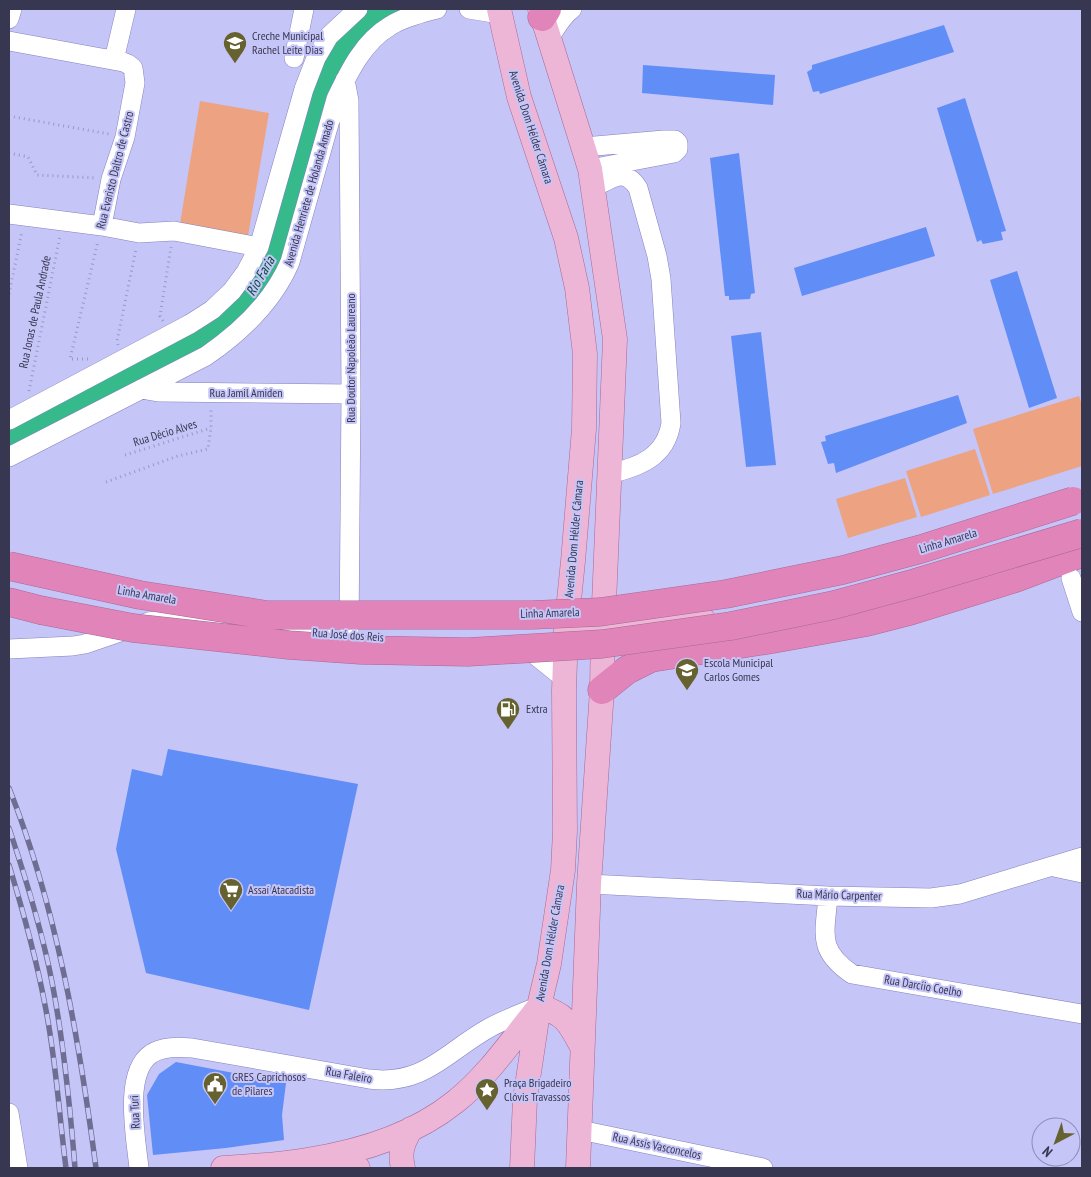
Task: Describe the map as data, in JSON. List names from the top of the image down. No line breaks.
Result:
{"streets":{"highway":["Linha Amarela"],"main road":["Avenida Dom Hélder Câmara"],"street":["Rua Evaristo Daltro de Castro","Avenida Henriete de Holanda Amado","Rua Doutor Napoleão Laureano","Rua Jamil Amiden","Rua José dos Reis","Rua Mário Carpenter","Rua Darcíio Coelho","Rua Faleiro","Rua Turi","Rua Assis Vasconcelos"],"path":["Rua Jonas de Paula Andrade","Rua Décio Alves"]},"crossings":[["Avenida Dom Hélder Câmara","Rua José dos Reis"],["Avenida Dom Hélder Câmara","Rua Faleiro"],["Avenida Henriete de Holanda Amado","Rua Doutor Napoleão Laureano"],["Avenida Henriete de Holanda Amado","Rua Jamil Amiden"],["Rua Doutor Napoleão Laureano","Rua Jamil Amiden"],["Rua Doutor Napoleão Laureano","Rua José dos Reis"],["Rua Mário Carpenter","Rua Darcíio Coelho"],["Rua Faleiro","Rua Turi"]],"water":["Rio Faria"],"places":{"school or university":["Creche Municipal Rachel Leite Dias","Escola Municipal Carlos Gomes"],"fuel station":["Extra"],"supermarket":["Assaí Atacadista"],"public building":["GRES Caprichosos de Pilares"],"place":["Praça Brigadeiro Clóvis Travassos"]},"north":"bottom left"}
